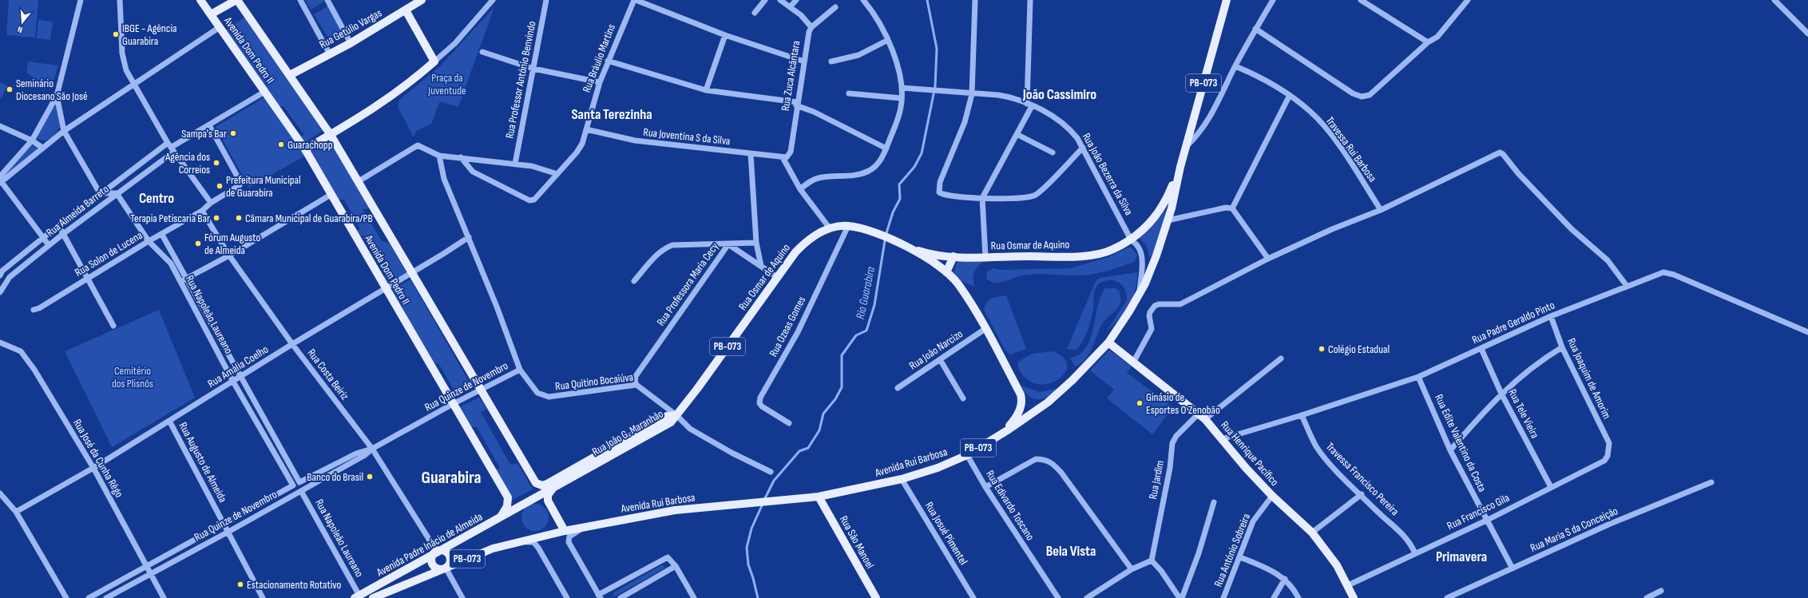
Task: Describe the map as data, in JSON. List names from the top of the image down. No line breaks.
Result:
{"streets":{"main road":["Rua Getúlio Vargas","Avenida Dom Pedro II","PB-073","Rua Osmar de Aquino","Rua João G. Maranhão","Rua Henrique Pacífico","Avenida Rui Barbosa","Rua São Manoel","Avenida Padre Inácio de Almeida"],"street":["Rua Bráulio Martins","Rua Zuca Alcântara","Rua Professor António Benvindo","Rua Joventina S da Silva","Travessa Rui Barbosa","Rua João Bezerra da Silva","Rua Almeida Barreto","Rua Solon de Lucena","Rua Professora Maria Cecy","Rua Napoleão Laureano","Rua Padre Geraldo Pinto","Rua Ozeas Gomes","Rua João Narcizo","Rua Amália Coelho","Rua Costa Beiriz","Rua Joaquim de Amorim","Rua Quitino Bocaiúva","Rua Quinze de Novembro","Rua Tele Vieira","Rua Edite Valentino da Costa","Rua José da Cunha Rêgo","Rua Augusto de Almeida","Travessa Francisco Pereira","Rua Jardim","Rua Edivardo Toscano","Rua Francisco Gila","Rua Maria S da Conceição","Rua Josué Pimentel","Rua António Sobreira"]},"crossings":[["Rua Getúlio Vargas","Avenida Dom Pedro II"],["Avenida Dom Pedro II","Rua Almeida Barreto"],["Avenida Dom Pedro II","Rua Amália Coelho"],["Avenida Dom Pedro II","Rua Quinze de Novembro"],["Avenida Dom Pedro II","Rua João G. Maranhão"],["Avenida Dom Pedro II","Avenida Padre Inácio de Almeida"],["Rua Bráulio Martins","Rua Joventina S da Silva"],["Rua Zuca Alcântara","Rua Joventina S da Silva"],["PB-073","Rua João Bezerra da Silva"],["PB-073","Rua Osmar de Aquino"],["PB-073","Avenida Rui Barbosa"],["Rua João Bezerra da Silva","Rua Osmar de Aquino"],["Rua João Bezerra da Silva","Avenida Rui Barbosa"],["Rua Almeida Barreto","Rua Solon de Lucena"],["Rua Almeida Barreto","Rua Napoleão Laureano"],["Rua Osmar de Aquino","Rua Professora Maria Cecy"],["Rua Osmar de Aquino","Rua Ozeas Gomes"],["Rua Osmar de Aquino","Rua João Narcizo"],["Rua Osmar de Aquino","Rua Quitino Bocaiúva"],["Rua Osmar de Aquino","Rua João G. Maranhão"],["Rua Osmar de Aquino","Avenida Rui Barbosa"],["Rua Solon de Lucena","Rua Napoleão Laureano"],["Rua Solon de Lucena","Rua Costa Beiriz"],["Rua Professora Maria Cecy","Rua Quitino Bocaiúva"],["Rua Napoleão Laureano","Rua Amália Coelho"],["Rua Napoleão Laureano","Rua Quinze de Novembro"],["Rua Napoleão Laureano","Avenida Padre Inácio de Almeida"],["Rua Padre Geraldo Pinto","Rua Joaquim de Amorim"],["Rua Padre Geraldo Pinto","Rua Tele Vieira"],["Rua Padre Geraldo Pinto","Rua Edite Valentino da Costa"],["Rua Padre Geraldo Pinto","Rua Henrique Pacífico"],["Rua Padre Geraldo Pinto","Travessa Francisco Pereira"],["Rua Amália Coelho","Rua Costa Beiriz"],["Rua Amália Coelho","Rua Quitino Bocaiúva"],["Rua Amália Coelho","Rua José da Cunha Rêgo"],["Rua Amália Coelho","Rua Augusto de Almeida"],["Rua Costa Beiriz","Rua Quinze de Novembro"],["Rua Costa Beiriz","Avenida Padre Inácio de Almeida"],["Rua Joaquim de Amorim","Rua Francisco Gila"],["Rua Quitino Bocaiúva","Rua Quinze de Novembro"],["Rua Quitino Bocaiúva","Rua João G. Maranhão"],["Rua Quinze de Novembro","Rua José da Cunha Rêgo"],["Rua Quinze de Novembro","Rua Augusto de Almeida"],["Rua Tele Vieira","Rua Francisco Gila"],["Rua João G. Maranhão","Avenida Padre Inácio de Almeida"],["Rua Edite Valentino da Costa","Rua Francisco Gila"],["Rua Edite Valentino da Costa","Rua Maria S da Conceição"],["Rua Henrique Pacífico","Avenida Rui Barbosa"],["Rua Henrique Pacífico","Rua Jardim"],["Rua Henrique Pacífico","Rua Francisco Gila"],["Rua Henrique Pacífico","Rua António Sobreira"],["Avenida Rui Barbosa","Rua Edivardo Toscano"],["Avenida Rui Barbosa","Rua Josué Pimentel"],["Avenida Rui Barbosa","Rua São Manoel"],["Avenida Rui Barbosa","Avenida Padre Inácio de Almeida"],["Travessa Francisco Pereira","Rua Francisco Gila"]],"districts":["João Cassimiro","Santa Terezinha","Centro","Guarabira","Bela Vista","Primavera"],"water":["Rio Guarabira"],"parks":["Praça da Juventude","Cemitério dos Plisnôs"],"places":["IBGE - Agência Guarabira","Seminário Diocesano São José","Sampa's Bar","Guarachopp","Agência dos Correios","Prefeitura Municipal de Guarabira","Terapia Petiscaria Bar","Câmara Municipal de Guarabira/PB","Fórum Augusto de Almeida","Colégio Estadual","Ginásio de Esportes O Zenobão","Banco do Brasil","Estacionamento Rotativo"],"north":"bottom"}
